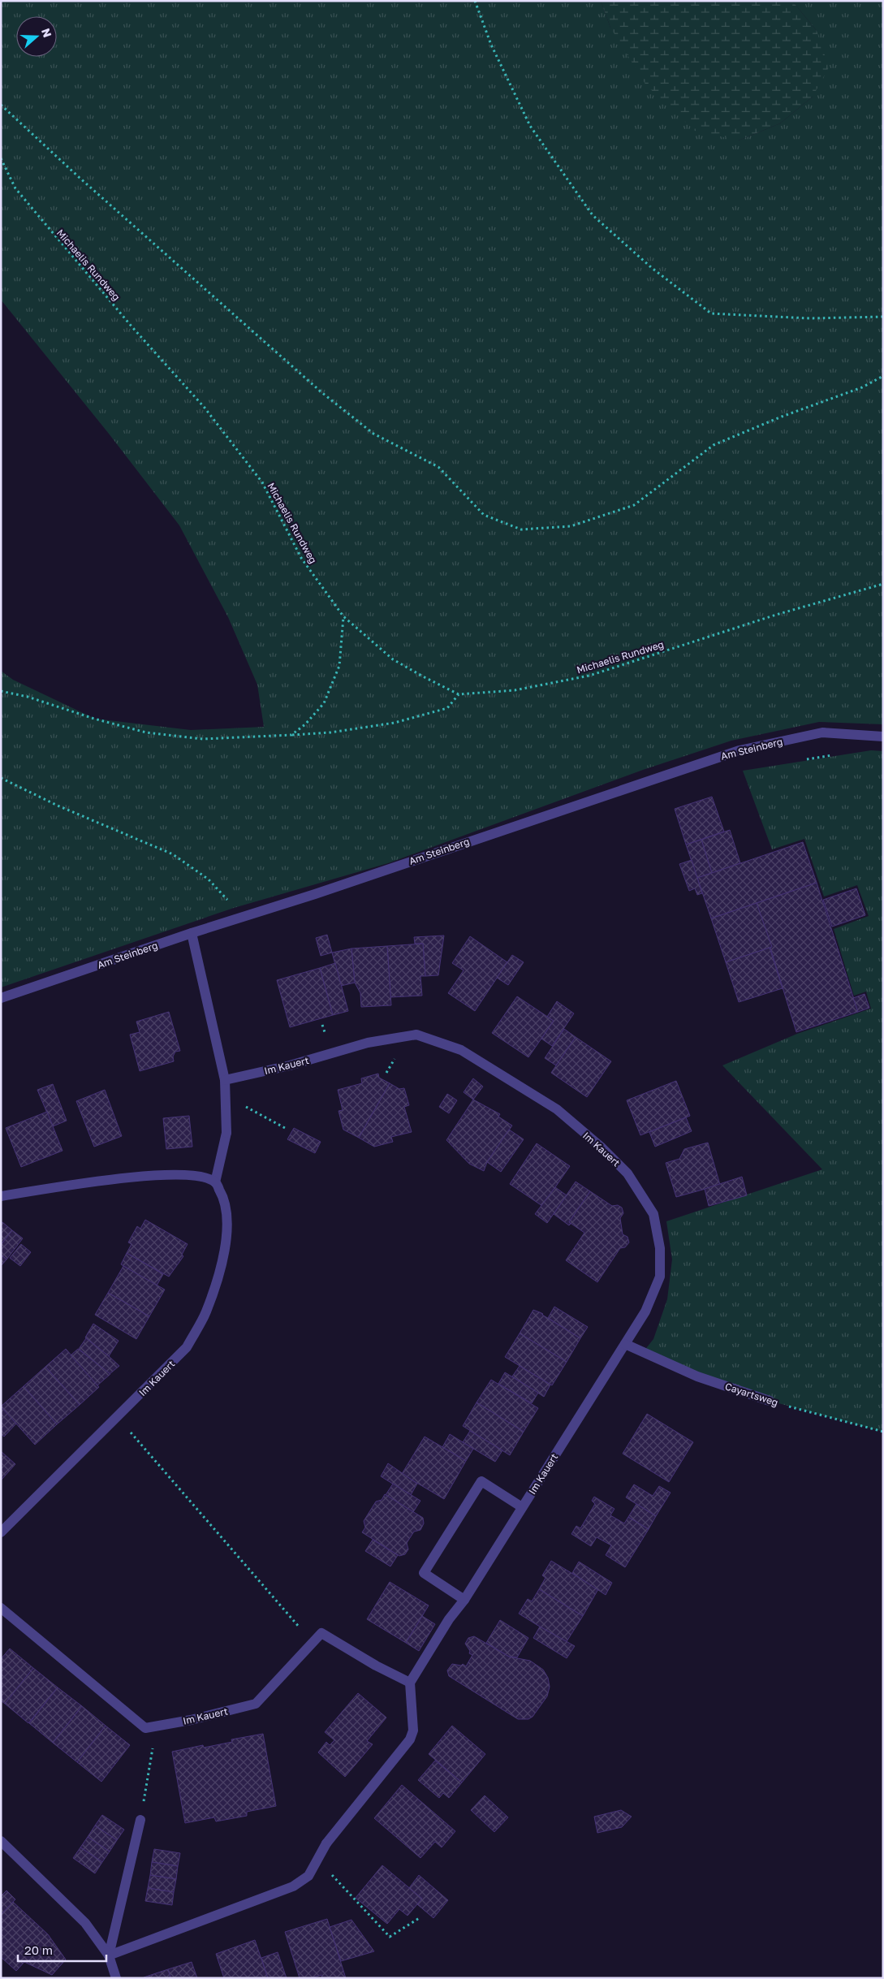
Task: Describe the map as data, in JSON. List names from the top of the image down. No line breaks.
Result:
{"streets":{"street":["Am Steinberg","Im Kauert","Cayartsweg"],"path":["Michaelis Rundweg"]},"crossings":[["Im Kauert","Cayartsweg"]],"scale_bar":"20 m","north":"right"}
